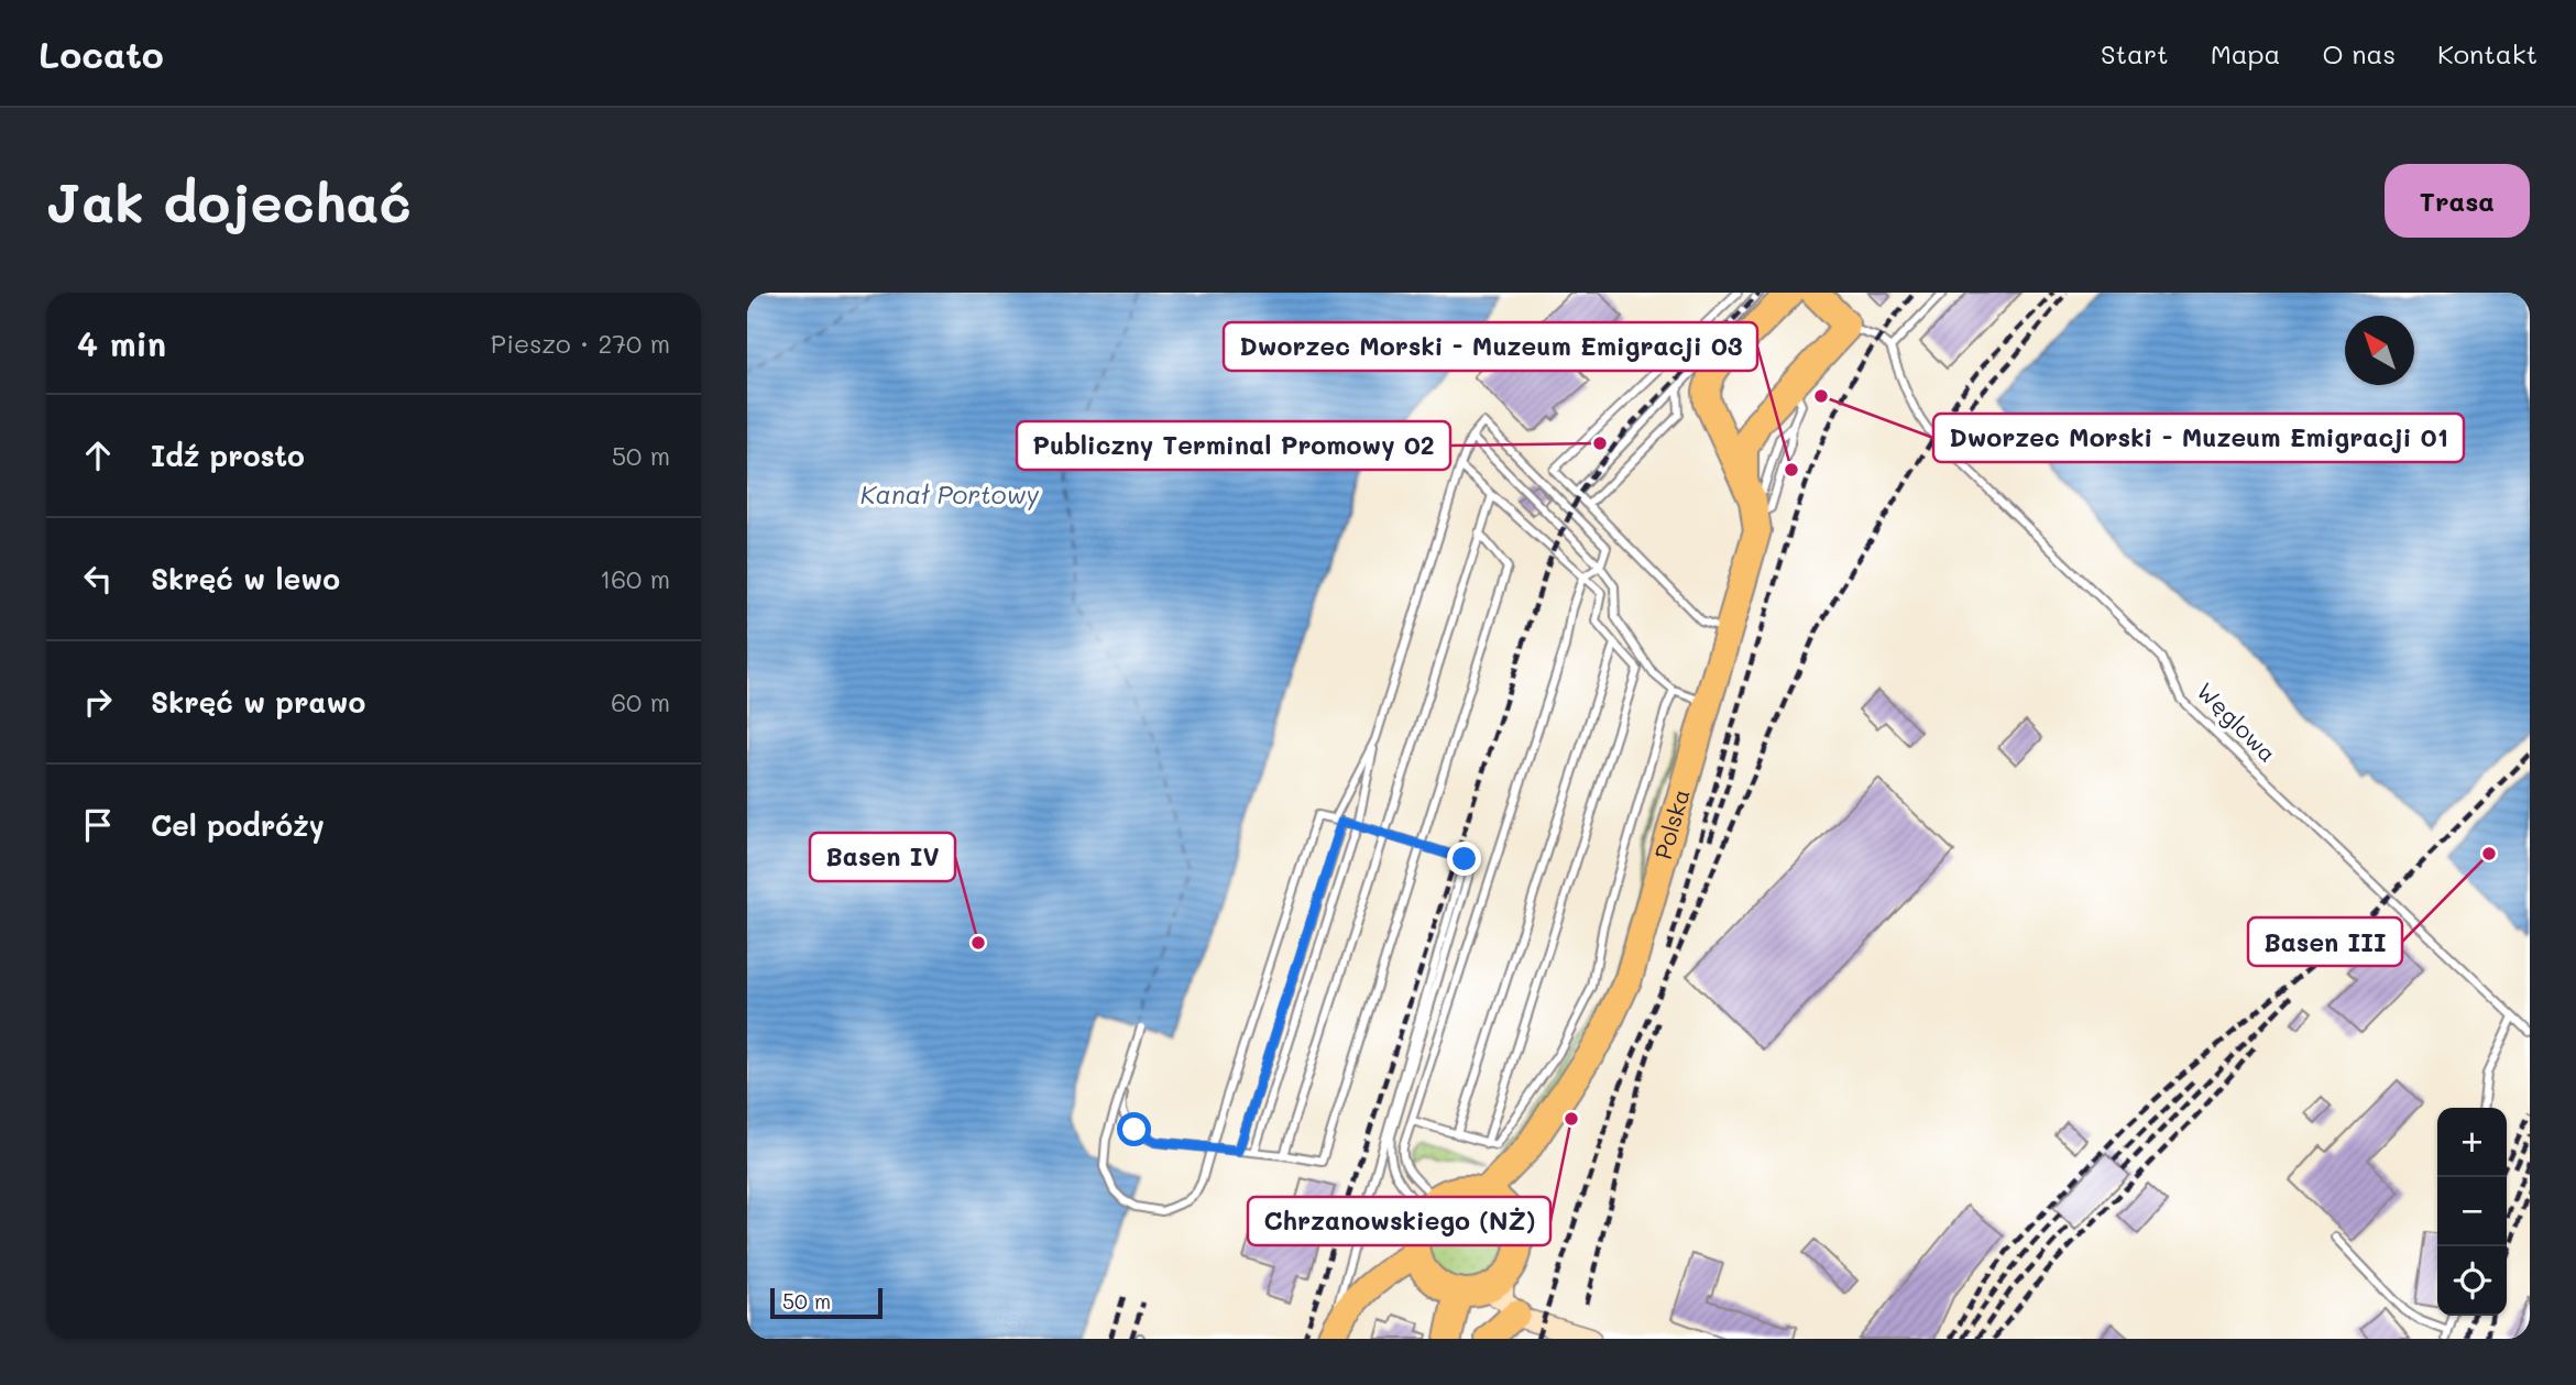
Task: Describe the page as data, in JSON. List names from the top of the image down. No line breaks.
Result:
{"streets":{"highway":["Polska"],"lane":["Węglowa"]},"water":["Kanał Portowy"],"places":["Dworzec Morski - Muzeum Emigracji 01","Publiczny Terminal Promowy 02","Dworzec Morski - Muzeum Emigracji 03","Basen III","Basen IV","Chrzanowskiego (NŻ)"],"scale_bar":"50 m","north":"top left","page":{"header":"Locato","nav":["Start","Mapa","O nas","Kontakt"],"buttons":"Trasa","title":"Jak dojechać","heading":["4 min","Pieszo · 270 m"],"list":[["Idź prosto","50 m"],["Skręć w lewo","160 m"],["Skręć w prawo","60 m"],"Cel podróży"],"map_buttons":["+","−"],"scale":"50 m"}}
